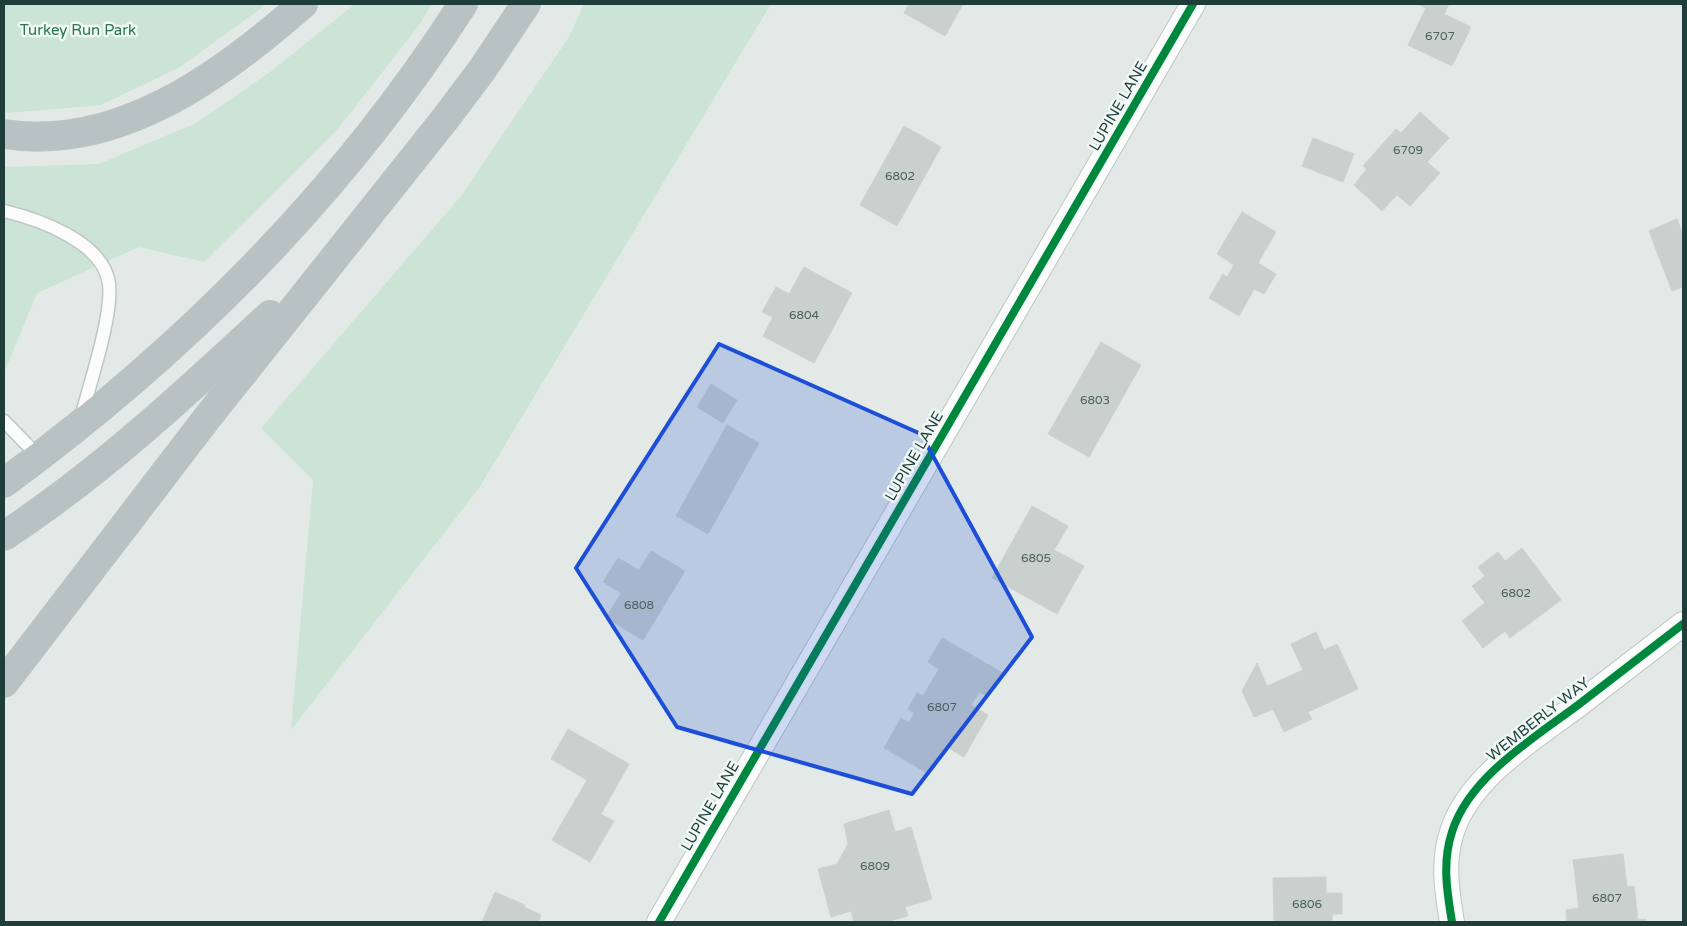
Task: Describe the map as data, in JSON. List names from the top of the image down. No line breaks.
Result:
{"streets":{"street":["LUPINE LANE","WEMBERLY WAY"]},"parks":["Turkey Run Park"],"house_numbers":["6707","6709","6802","6804","6803","6805","6802","6808","6807","6809","6807","6806"]}
